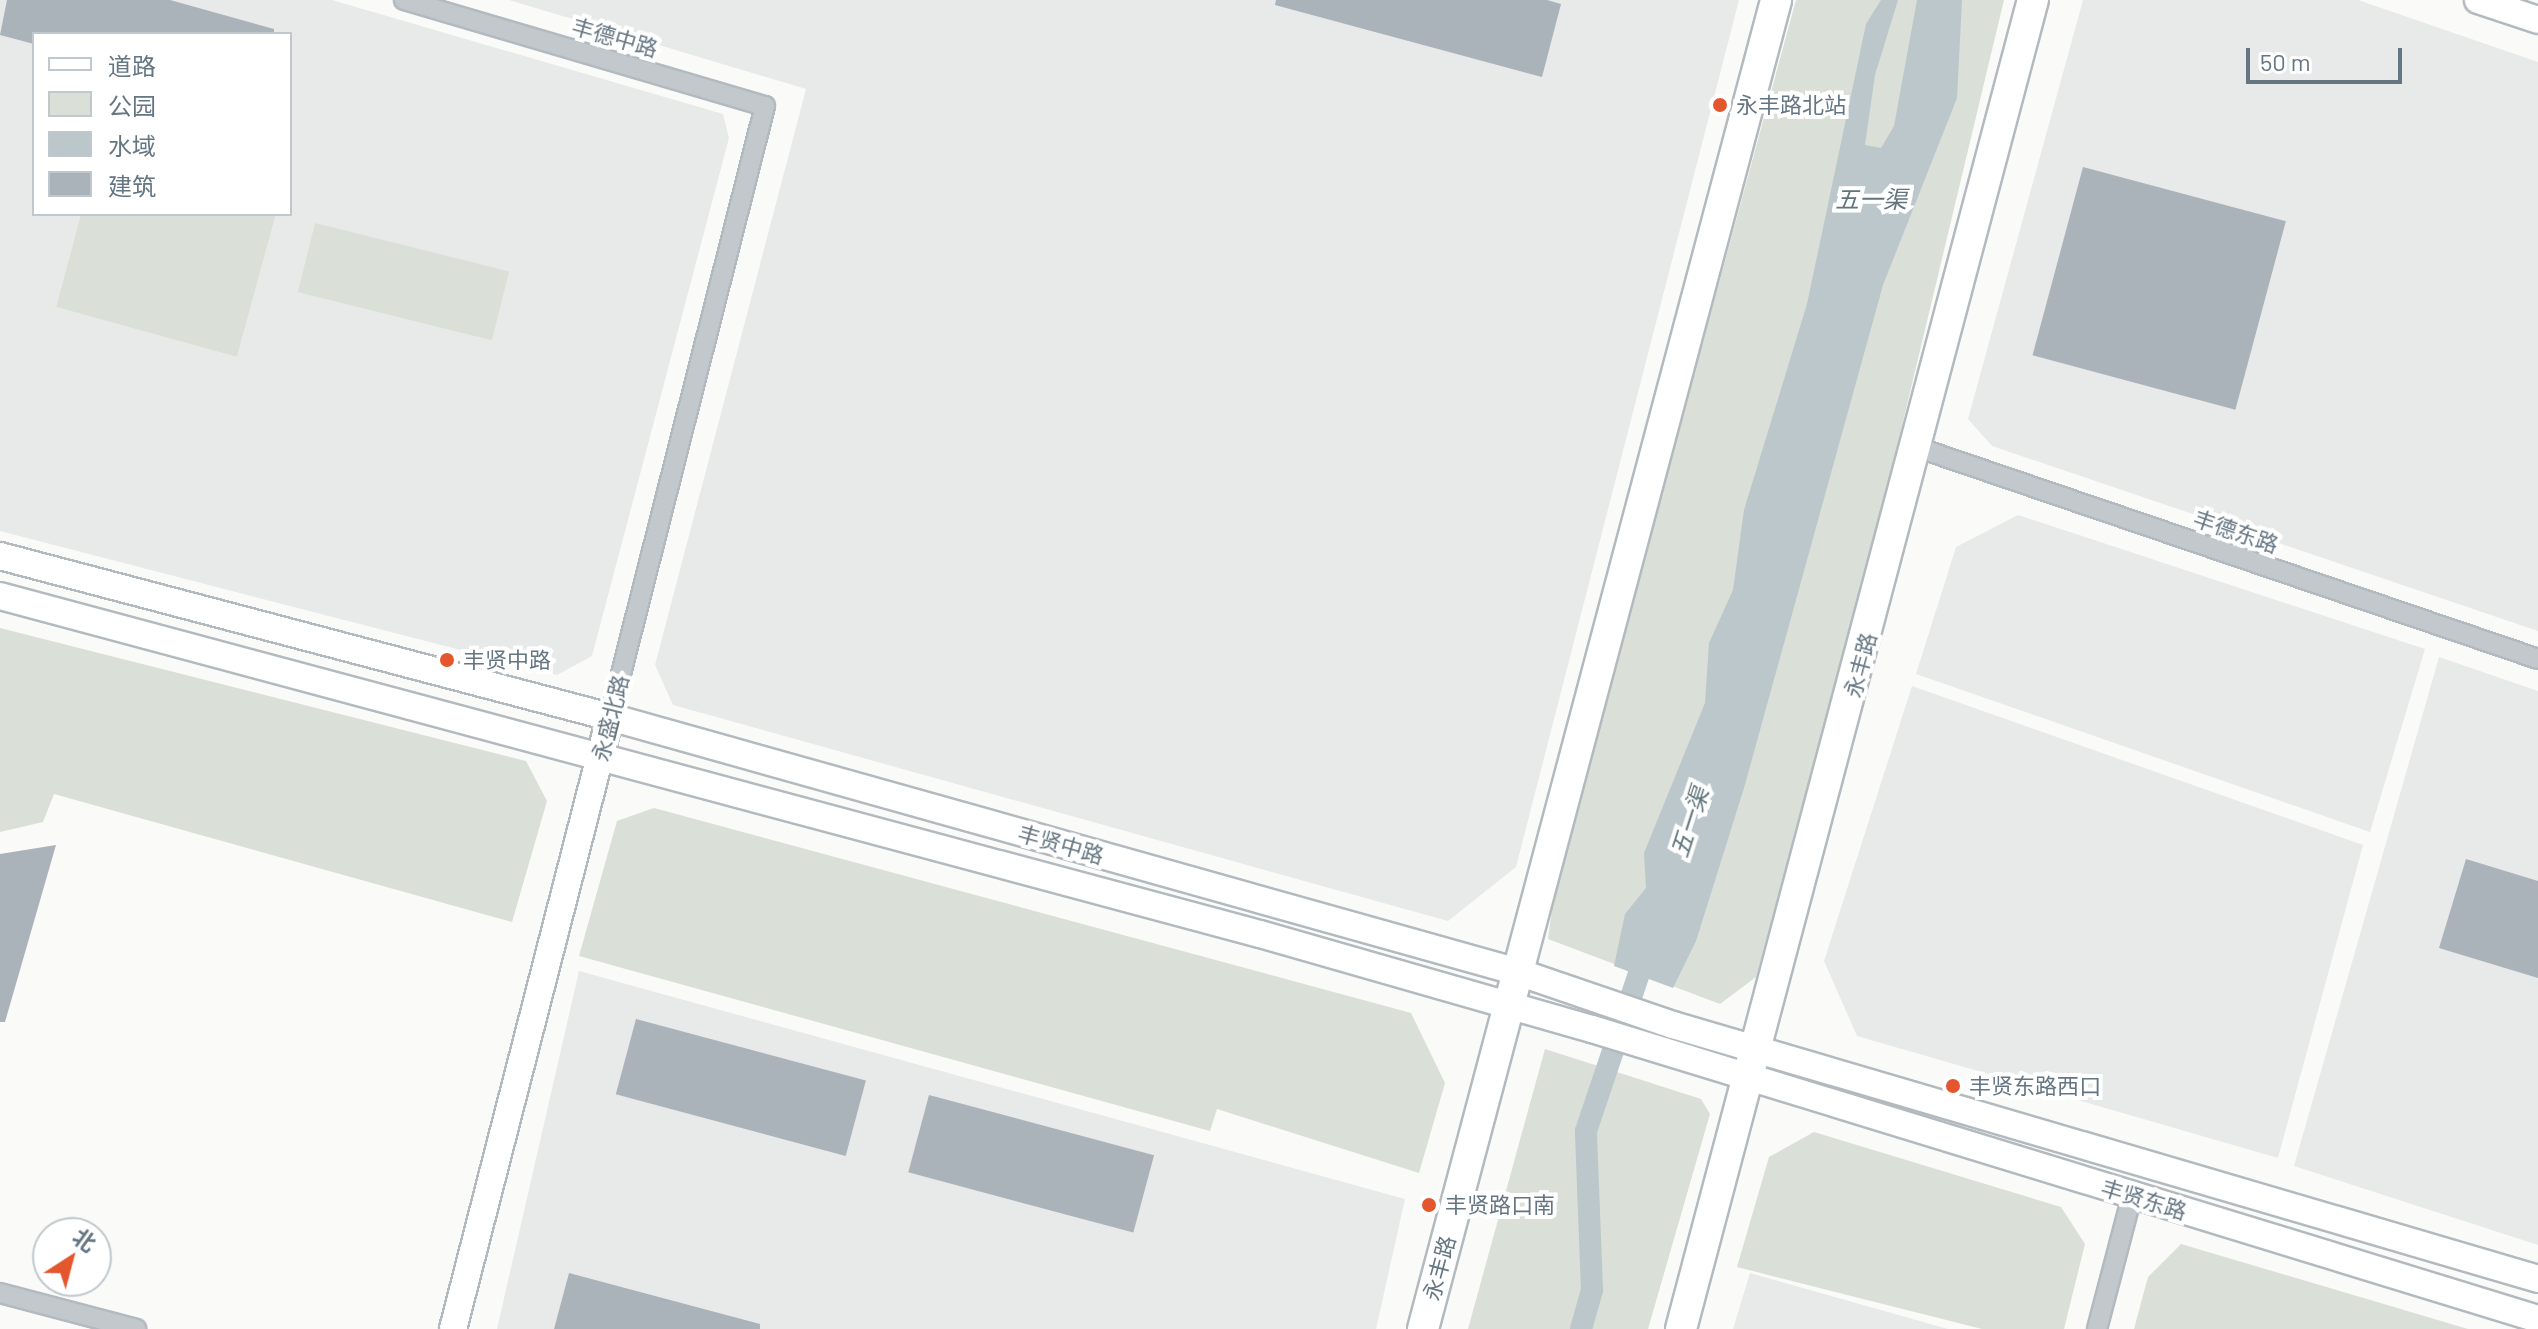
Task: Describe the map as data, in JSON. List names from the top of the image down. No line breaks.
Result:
{"streets":{"main road":["永丰路"],"street":["丰德中路","丰德东路","永盛北路","丰贤中路","丰贤东路"]},"crossings":[["丰德中路","永盛北路"],["丰德东路","永丰路"],["永丰路","丰贤中路"],["永丰路","丰贤东路"],["永盛北路","丰贤中路"],["丰贤中路","丰贤东路"]],"water":["五一渠"],"places":["永丰路北站","丰贤中路","丰贤东路西口","丰贤路口南"],"legend":["道路","公园","水域","建筑"],"scale_bar":"50 m","north":"top right"}
